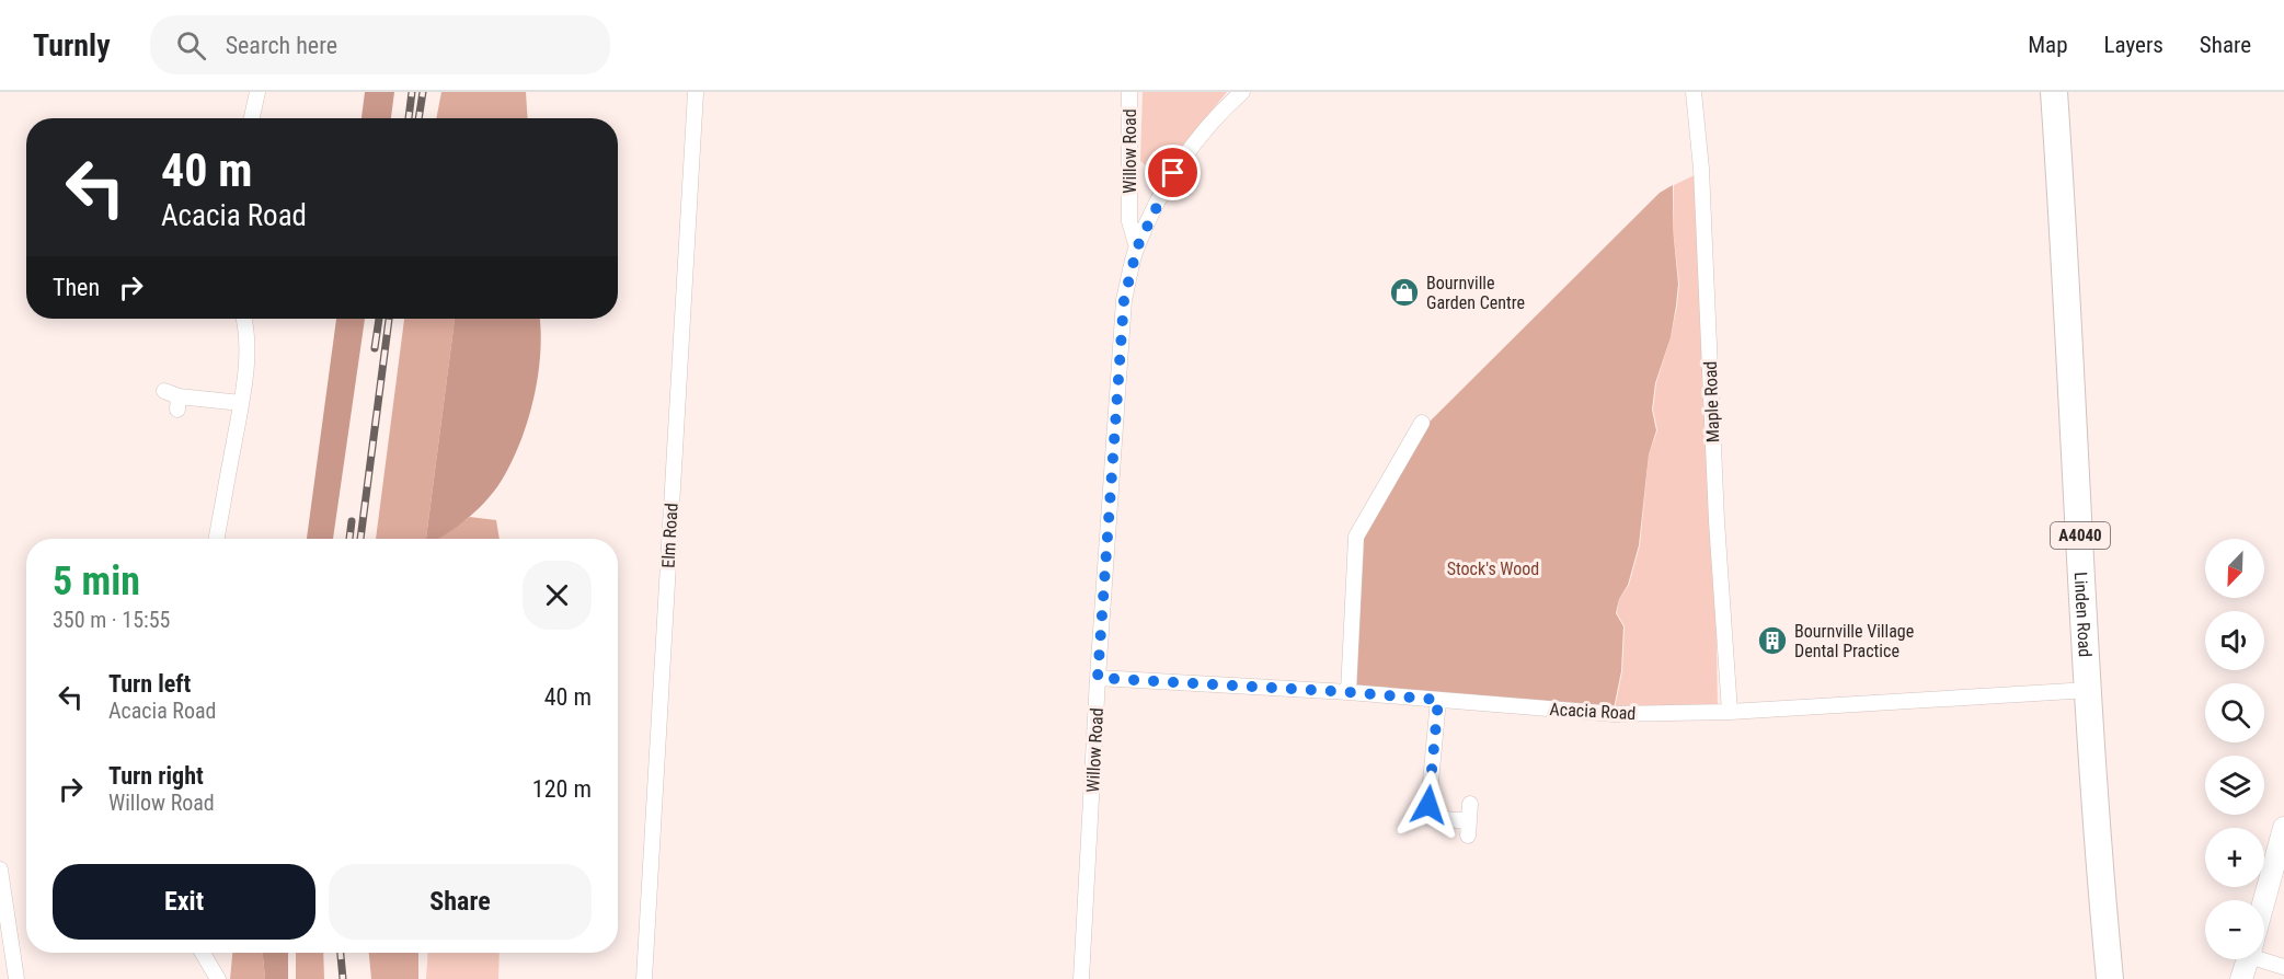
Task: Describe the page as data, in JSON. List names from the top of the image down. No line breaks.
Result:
{"streets":{"highway":["A4040","Linden Road"],"street":["Willow Road","Maple Road","Elm Road","Acacia Road"]},"crossings":[["Willow Road","Acacia Road"],["Maple Road","Acacia Road"],["Linden Road","Acacia Road"]],"parks":["Stock's Wood"],"places":{"shop":["Bournville Garden Centre"],"building":["Bournville Village Dental Practice"]},"north":"bottom left","page":{"header":"Turnly","search":"Search here","nav":["Map","Layers","Share"],"turn":["40 m","Acacia Road"],"then":"Then","map_buttons":["+","−"],"heading":["5 min","350 m · 15:55"],"list":[{"name":"Turn left","note":"Acacia Road","value":"40 m"},{"name":"Turn right","note":"Willow Road","value":"120 m"}],"buttons":["Exit","Share"]}}
